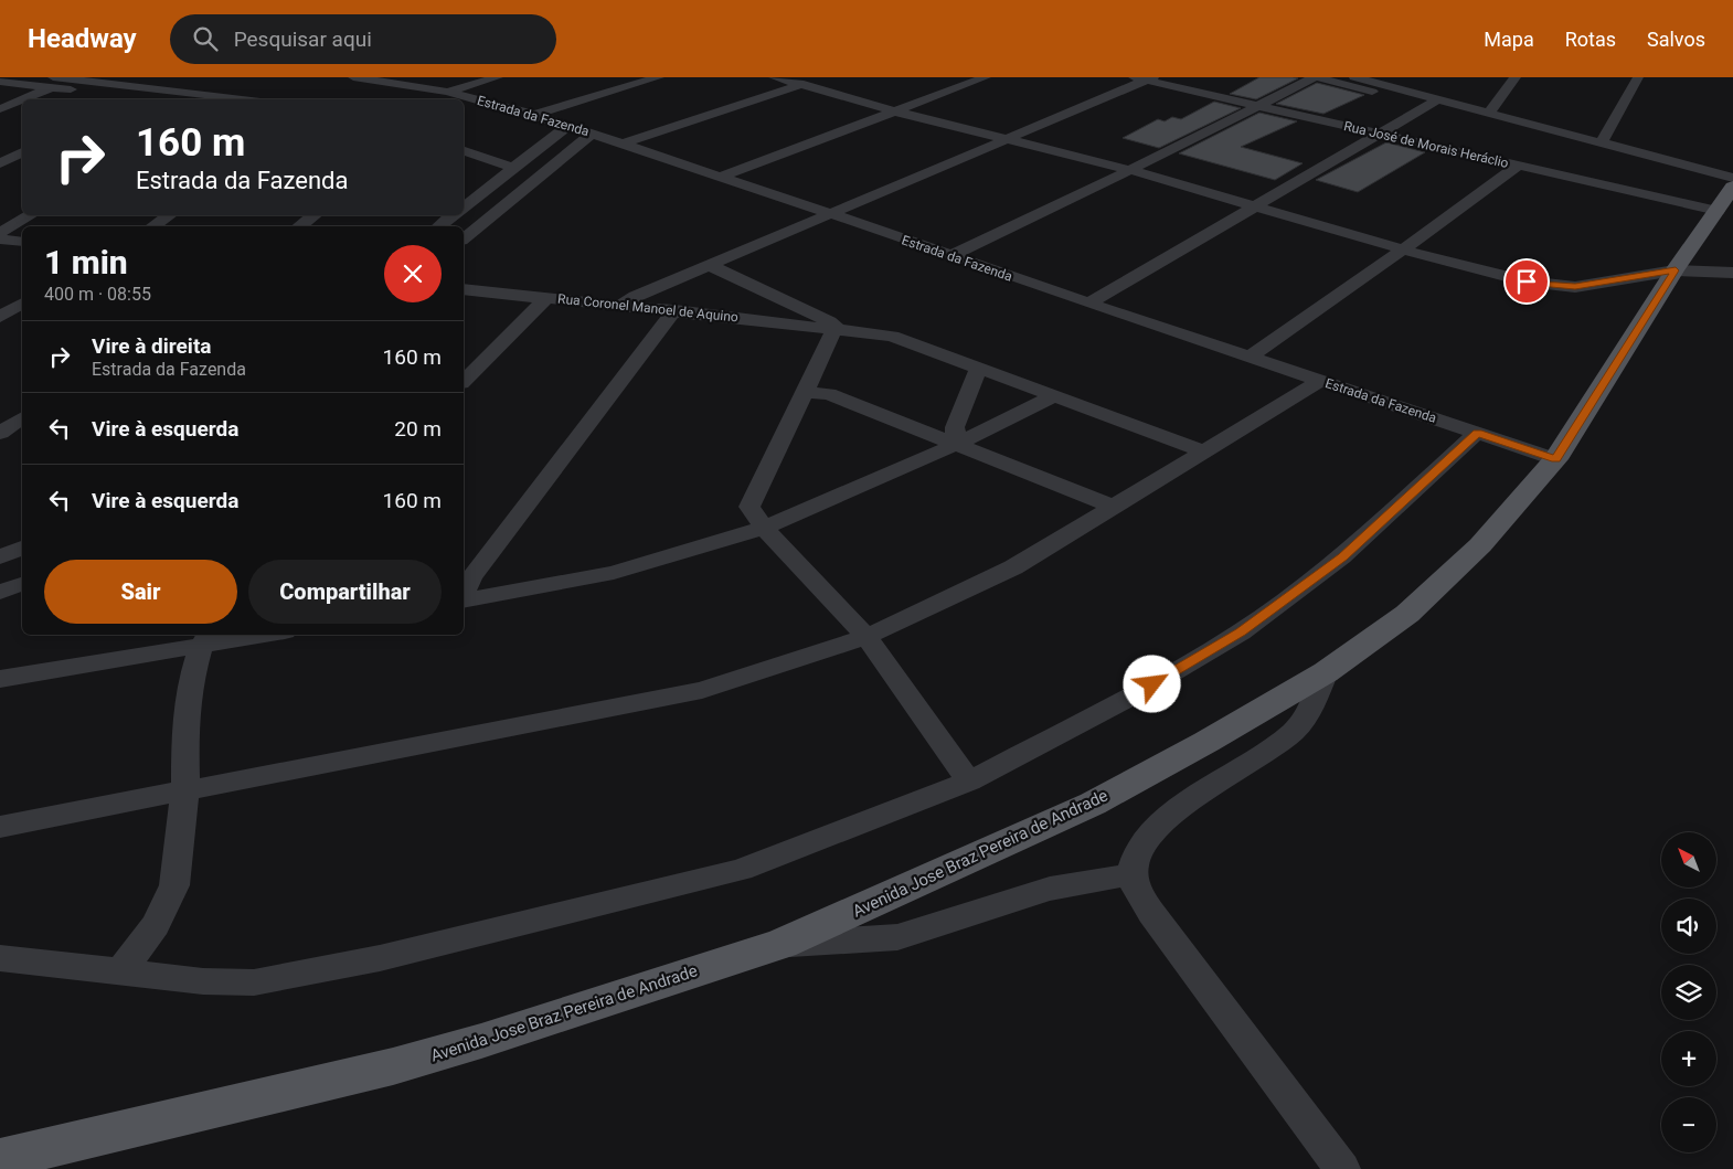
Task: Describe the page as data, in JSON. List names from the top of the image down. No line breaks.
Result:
{"streets":{"main road":["Avenida Jose Braz Pereira de Andrade"],"street":["Estrada da Fazenda","Rua José de Morais Heráclio","Rua Coronel Manoel de Aquino"]},"crossings":[["Estrada da Fazenda","Avenida Jose Braz Pereira de Andrade"],["Rua José de Morais Heráclio","Avenida Jose Braz Pereira de Andrade"]],"north":"top left","page":{"header":"Headway","search":"Pesquisar aqui","nav":["Mapa","Rotas","Salvos"],"turn":["160 m","Estrada da Fazenda"],"heading":["1 min","400 m · 08:55"],"list":[{"name":"Vire à direita","note":"Estrada da Fazenda","value":"160 m"},{"name":"Vire à esquerda","value":"20 m"},{"name":"Vire à esquerda","value":"160 m"}],"buttons":["Sair","Compartilhar"],"map_buttons":["+","−"]}}
